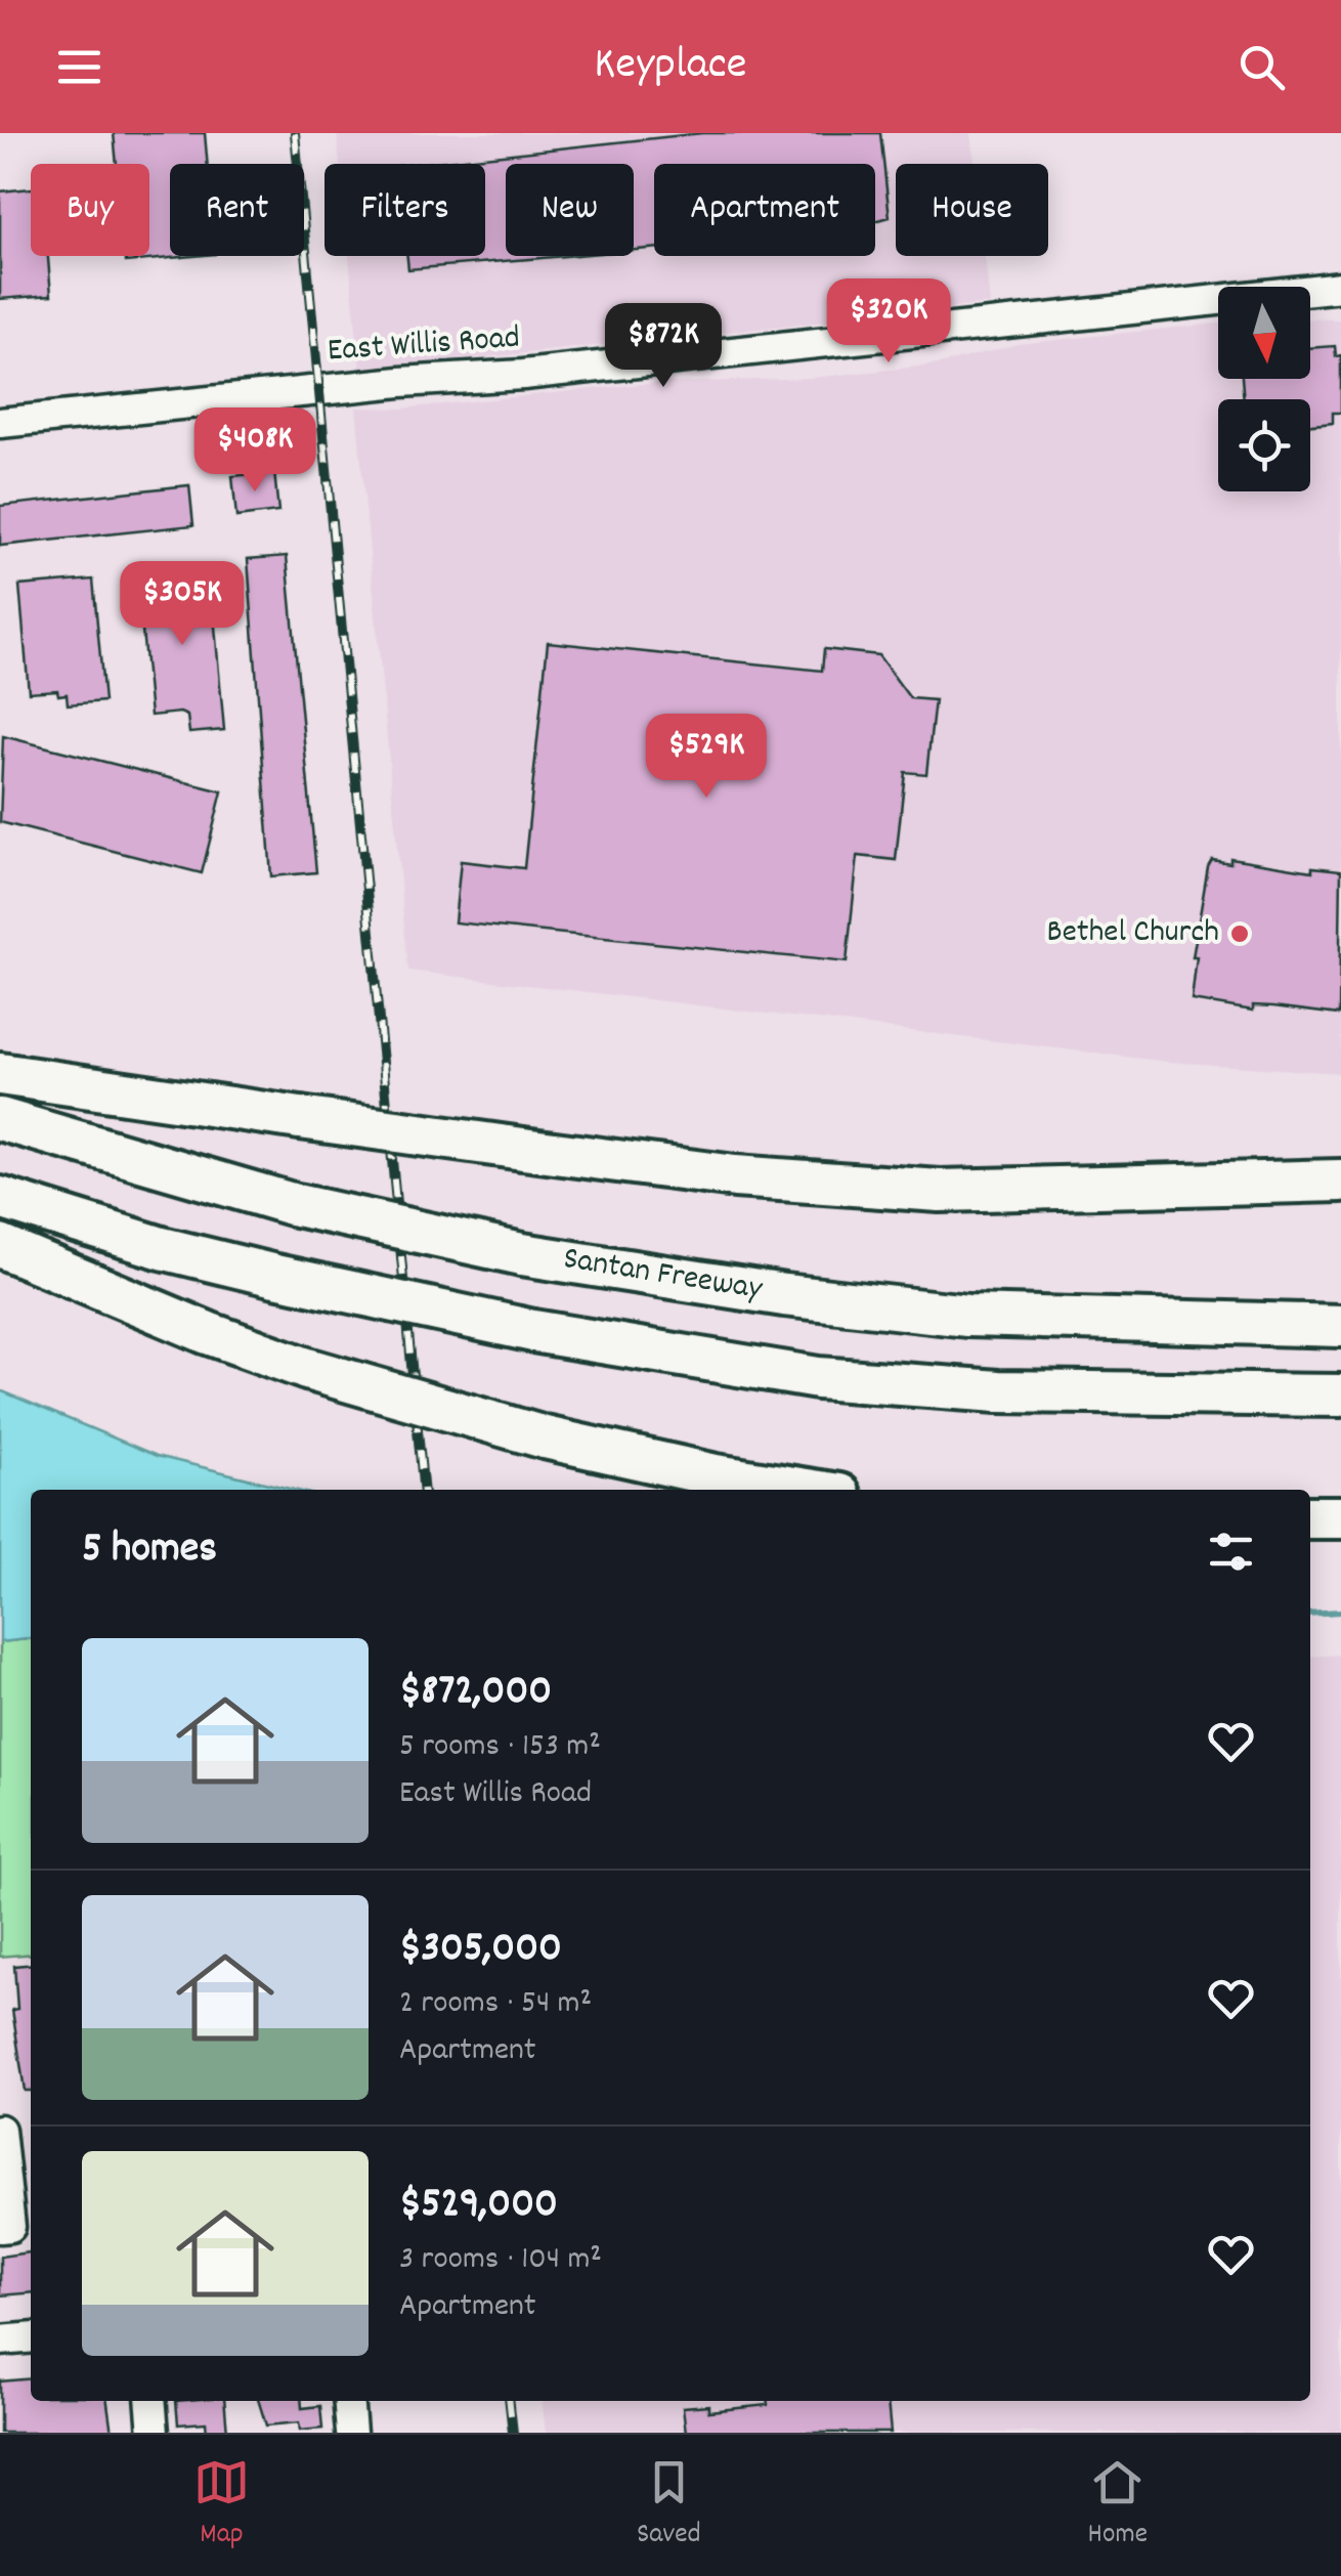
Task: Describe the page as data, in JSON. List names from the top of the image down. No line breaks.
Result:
{"streets":{"highway":["Santan Freeway"],"street":["East Willis Road"]},"places":["Bethel Church"],"north":"bottom","page":{"header":"Keyplace","chip":["Buy","Rent","Filters","New","Apartment","House"],"price":["$320K","$872K","$408K","$305K","$529K"],"heading":"5 homes","list":[{"name":"$872,000","note":"5 rooms · 153 m² · East Willis Road"},{"name":"$305,000","note":"2 rooms · 54 m² · Apartment"},{"name":"$529,000","note":"3 rooms · 104 m² · Apartment"}],"tabs":["Map","Saved","Home"]}}
